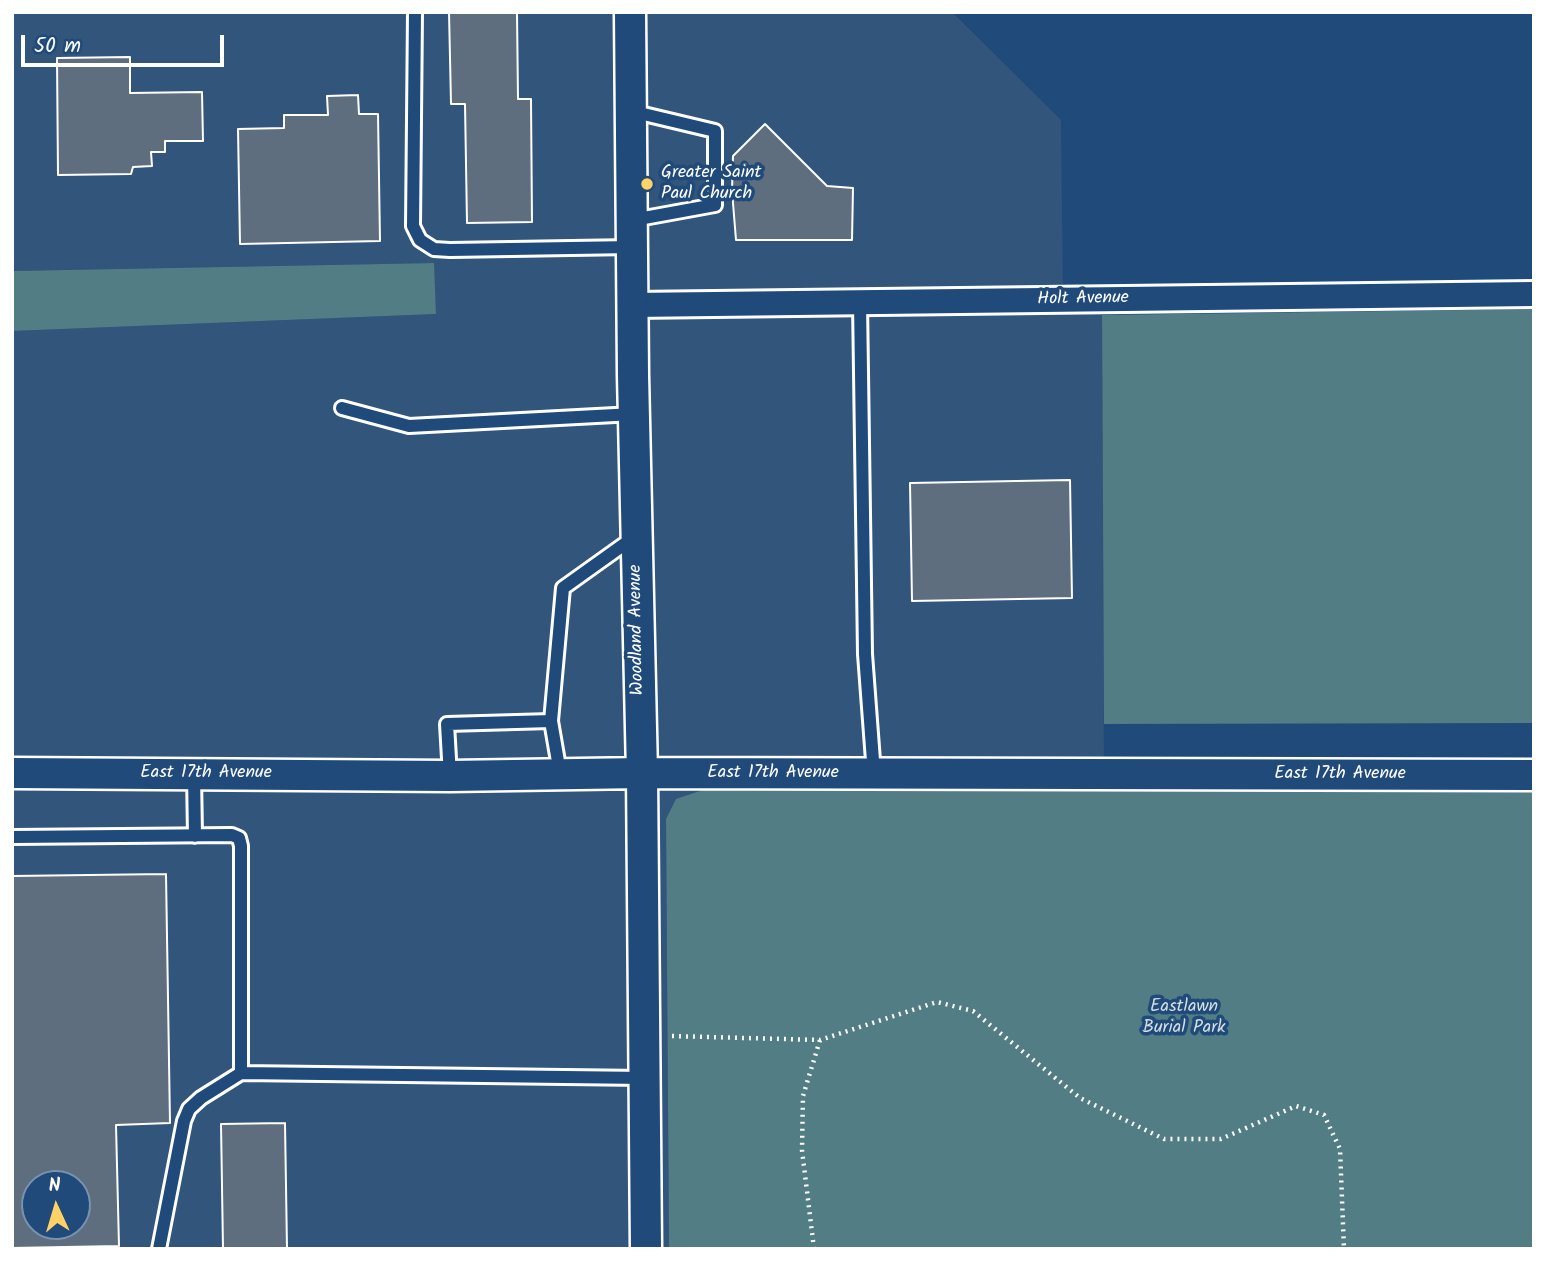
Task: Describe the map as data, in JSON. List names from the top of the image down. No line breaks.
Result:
{"streets":{"street":["Holt Avenue","Woodland Avenue","East 17th Avenue"]},"crossings":[["Holt Avenue","Woodland Avenue"],["Woodland Avenue","East 17th Avenue"]],"parks":["Eastlawn Burial Park"],"places":["Greater Saint Paul Church"],"scale_bar":"50 m","north":"top"}
